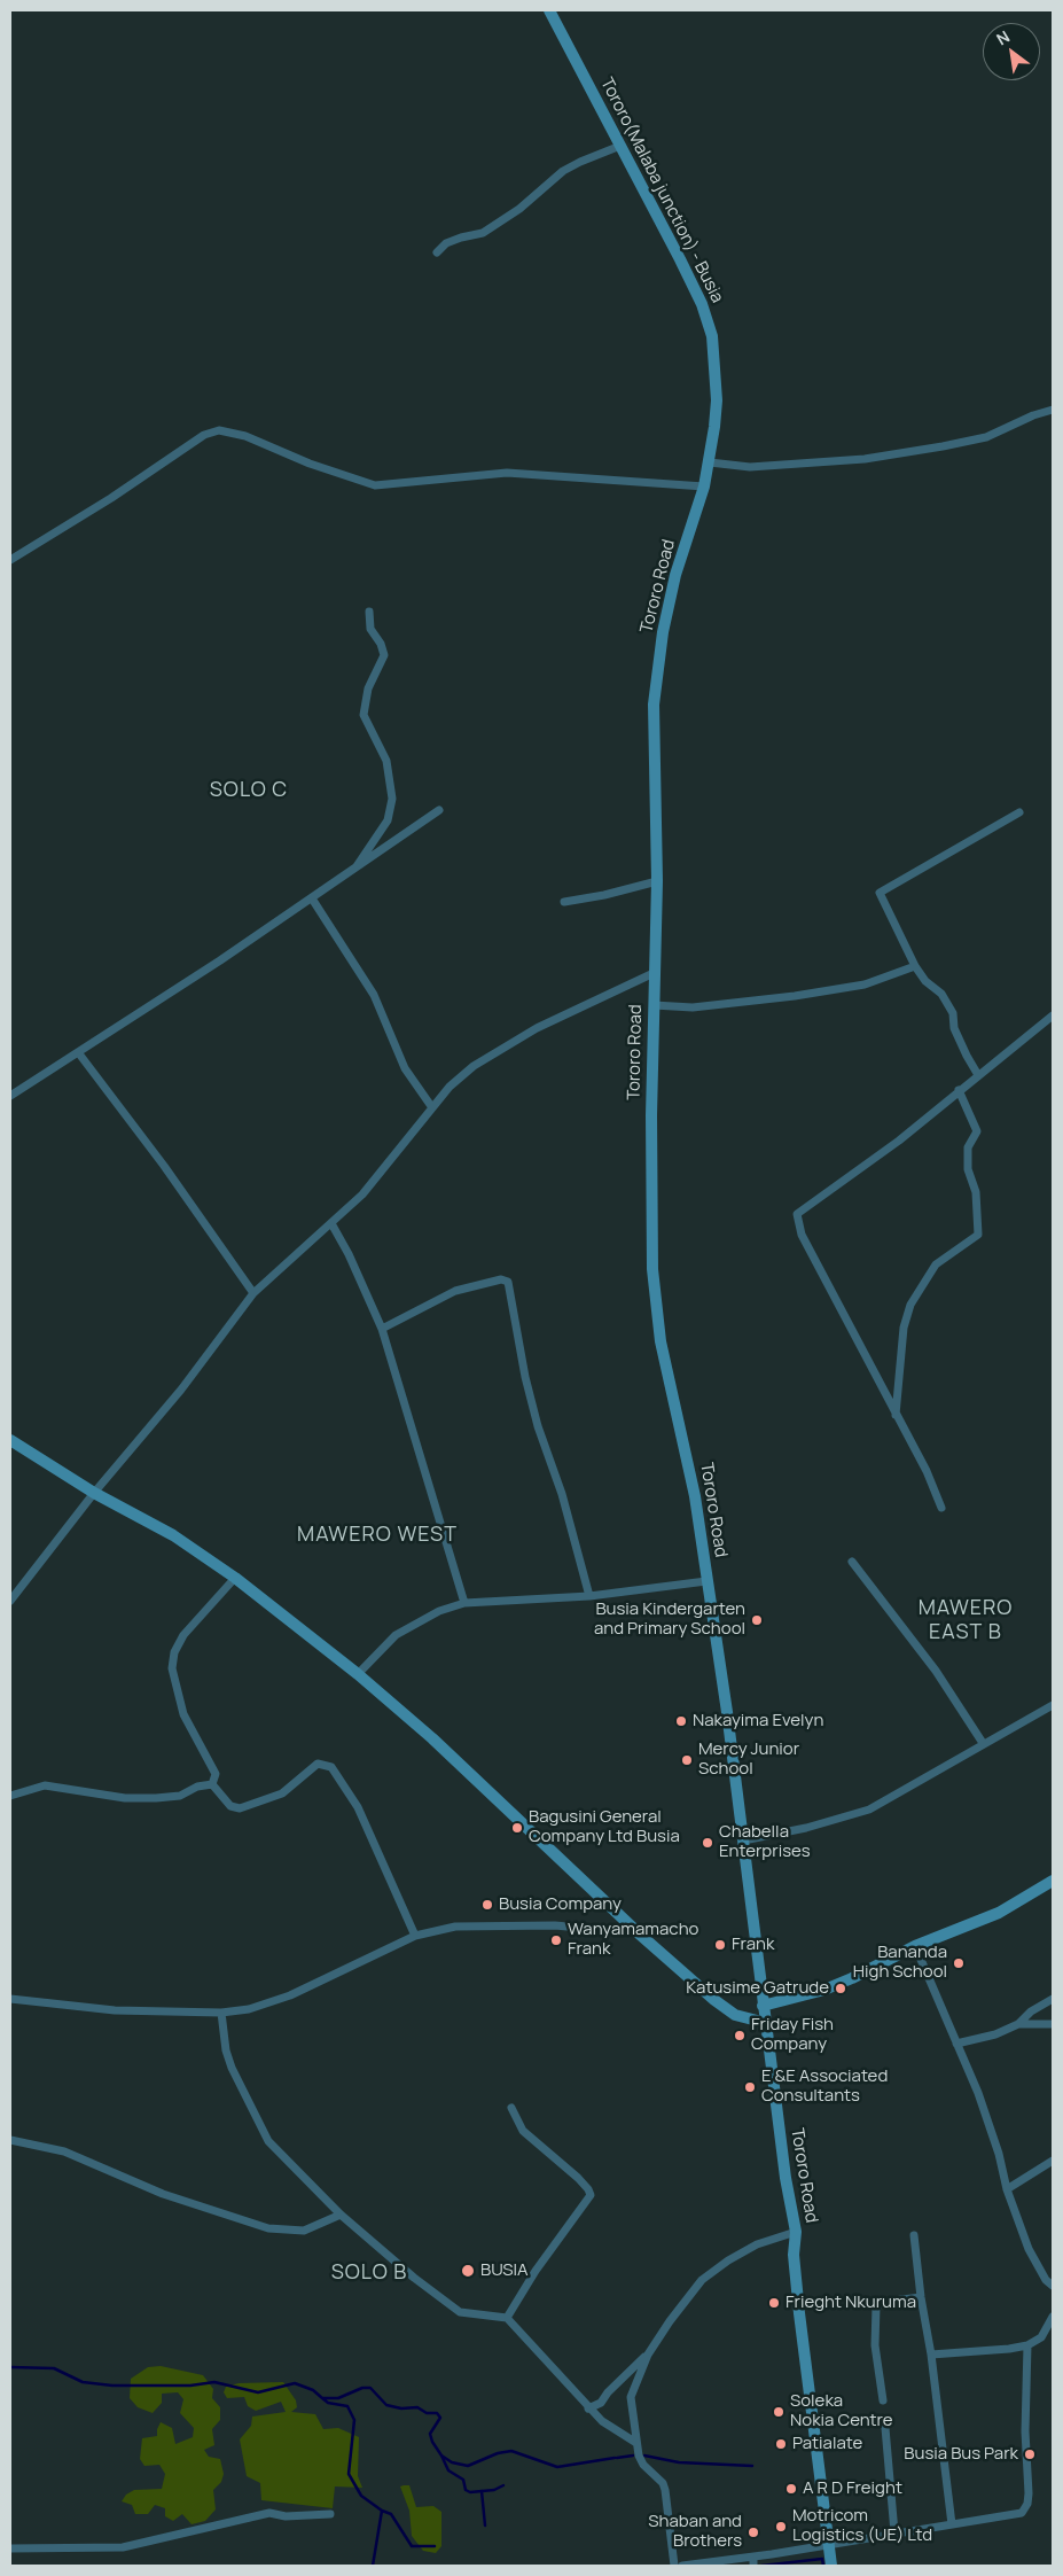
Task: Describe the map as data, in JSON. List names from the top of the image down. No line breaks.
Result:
{"streets":{"main road":["Tororo(Malaba junction) - Busia","Tororo Road"]},"crossings":[["Tororo(Malaba junction) - Busia","Tororo Road"]],"districts":["SOLO C","MAWERO WEST","MAWERO EAST B","SOLO B"],"places":["Busia Kindergarten and Primary School","Nakayima Evelyn","Mercy Junior School","Bagusini General Company Ltd Busia","Chabella Enterprises","Busia Company","Wanyamamacho Frank","Frank","Bananda High School","Katusime Gatrude","Friday Fish Company","E &E Associated Consultants","BUSIA","Frieght Nkuruma","Soleka Nokia Centre","Patialate","Busia Bus Park","A R D Freight","Motricom Logistics (UE) Ltd","Shaban and Brothers"],"north":"top left"}
